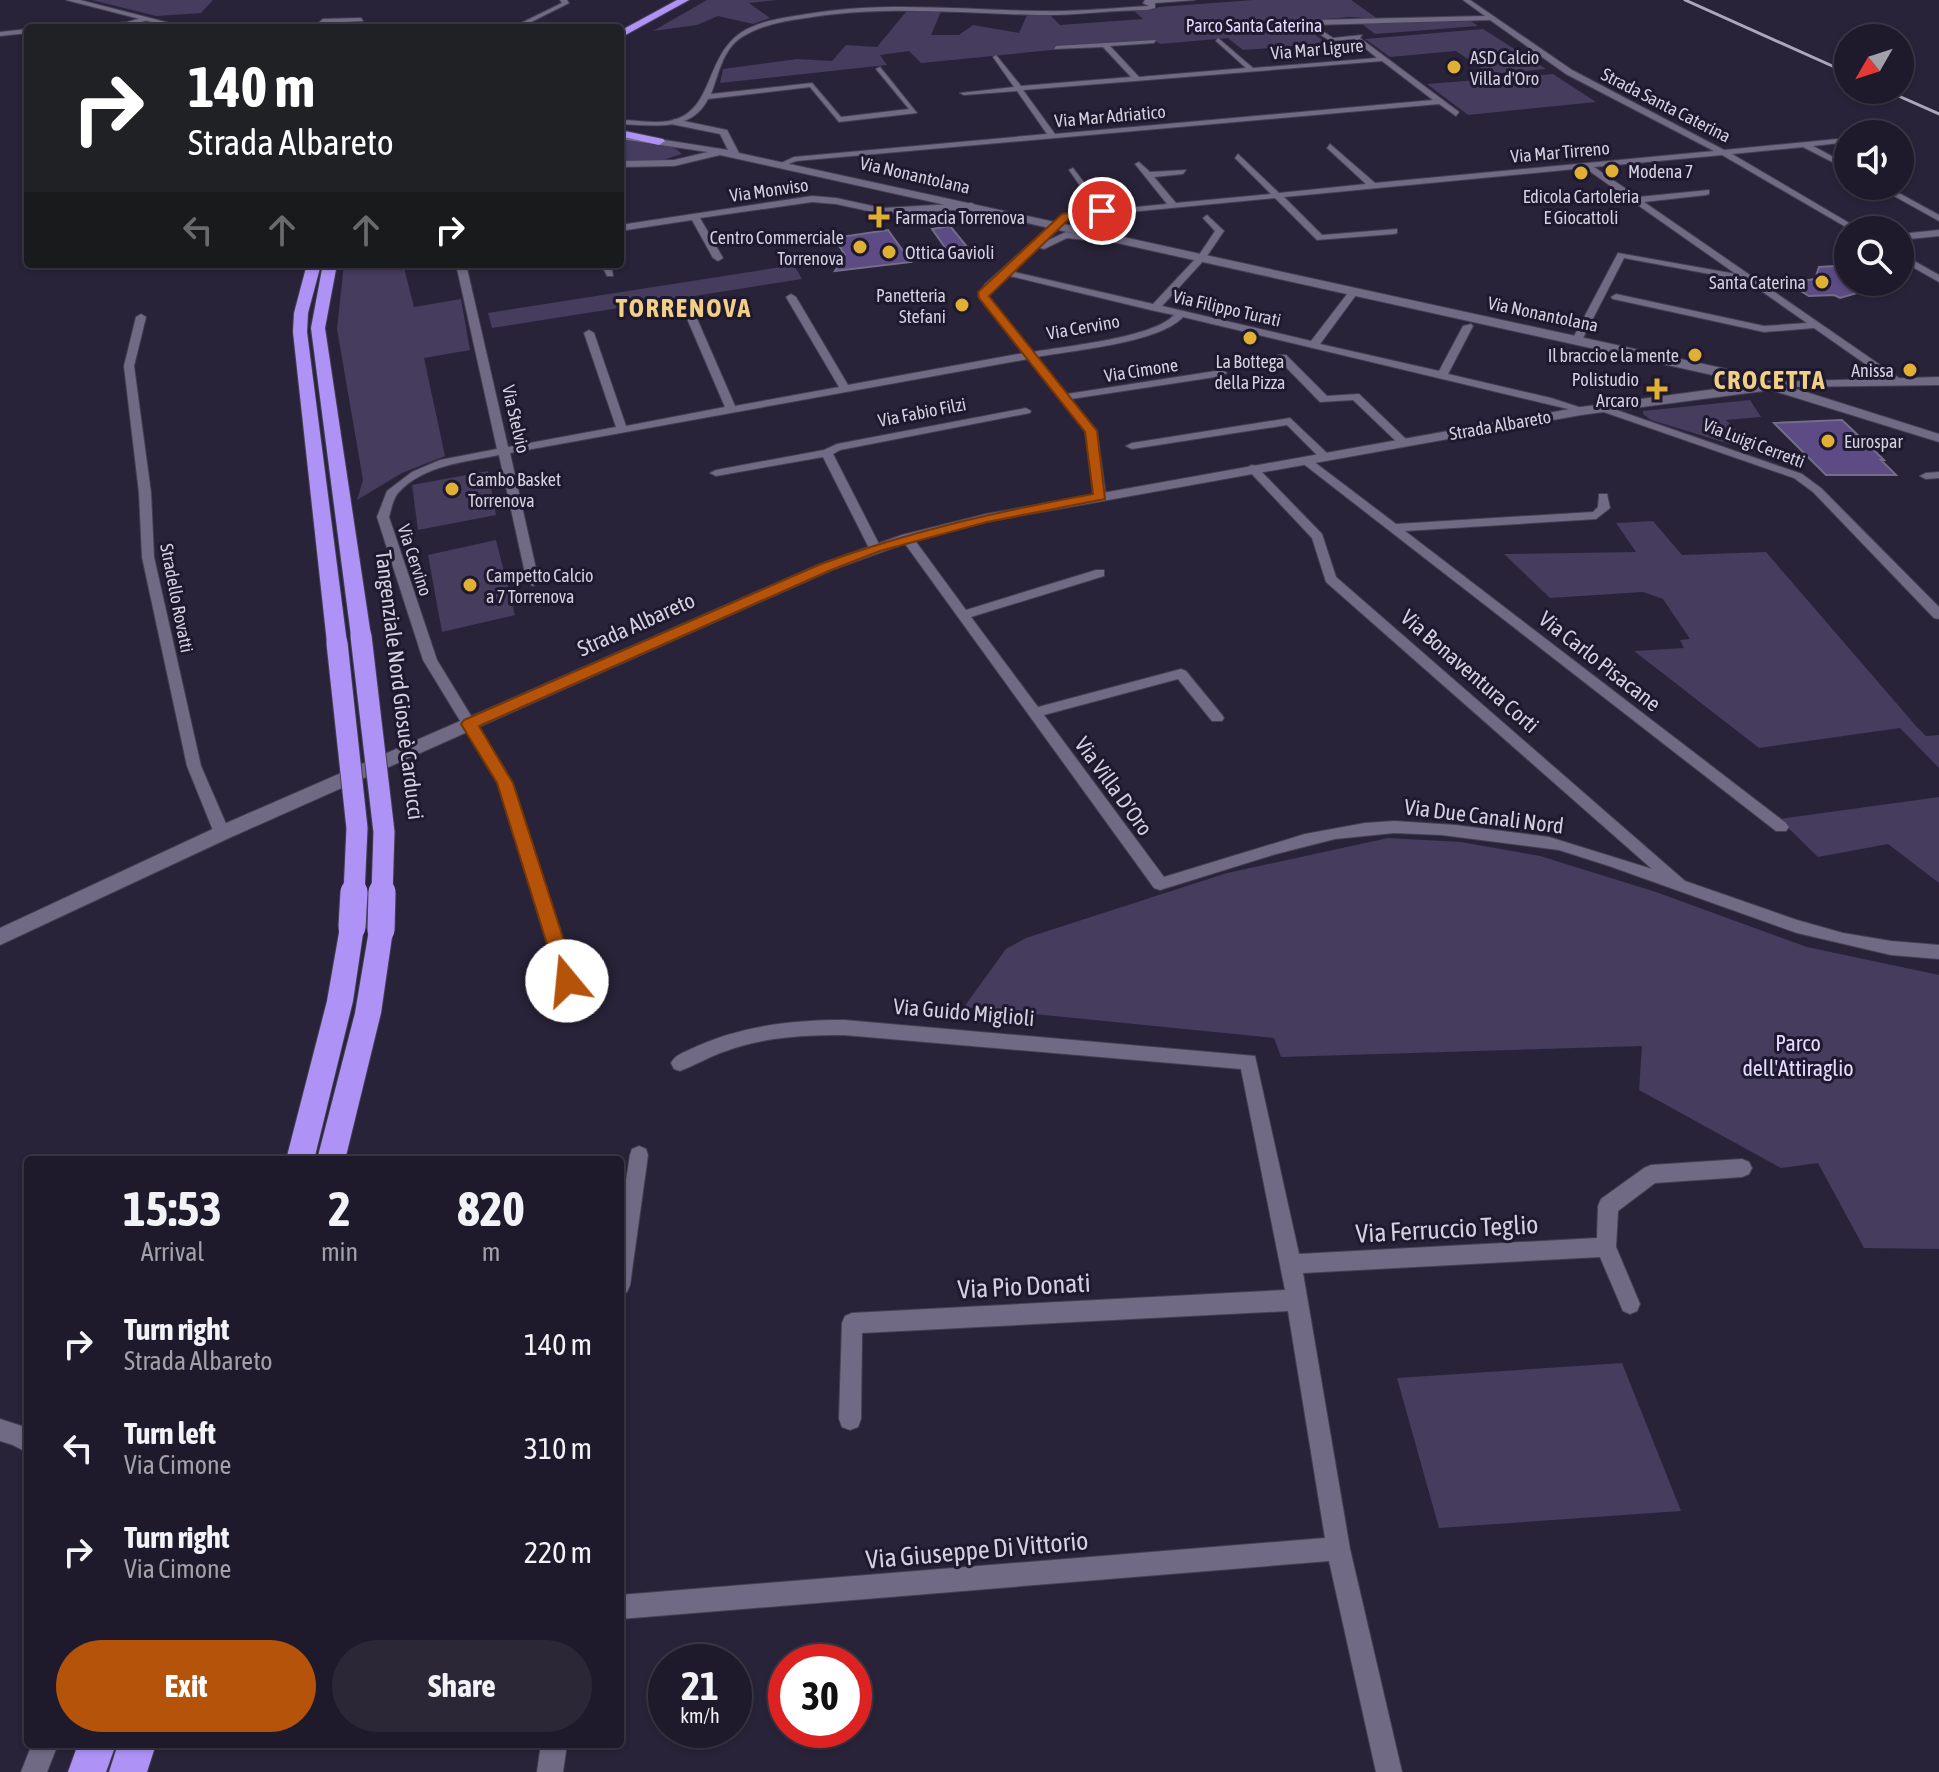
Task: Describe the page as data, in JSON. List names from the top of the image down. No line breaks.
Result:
{"streets":{"highway":["Tangenziale Nord Giosuè Carducci"],"main road":["Via Nonantolana","Strada Albareto"],"street":["Via Mar Ligure","Strada Santa Caterina","Via Mar Adriatico","Via Mar Tirreno","Via Monviso","Via Filippo Turati","Via Cervino","Via Cimone","Via Fabio Filzi","Via Stelvio","Via Luigi Cerretti","Stradello Rovatti","Via Carlo Pisacane","Via Bonaventura Corti","Via Villa D'Oro","Via Due Canali Nord","Via Guido Miglioli","Via Ferruccio Teglio","Via Pio Donati","Via Giuseppe Di Vittorio"]},"crossings":[["Strada Santa Caterina","Via Mar Tirreno"],["Via Mar Adriatico","Via Nonantolana"],["Via Mar Tirreno","Via Nonantolana"],["Via Nonantolana","Via Monviso"],["Via Nonantolana","Strada Albareto"],["Via Filippo Turati","Via Cervino"],["Via Filippo Turati","Strada Albareto"],["Via Cervino","Via Stelvio"],["Via Cervino","Strada Albareto"],["Strada Albareto","Via Luigi Cerretti"],["Strada Albareto","Stradello Rovatti"],["Strada Albareto","Via Carlo Pisacane"],["Strada Albareto","Via Bonaventura Corti"],["Strada Albareto","Via Villa D'Oro"],["Via Bonaventura Corti","Via Due Canali Nord"],["Via Villa D'Oro","Via Due Canali Nord"],["Via Guido Miglioli","Via Ferruccio Teglio"]],"districts":["TORRENOVA","CROCETTA"],"parks":["Parco Santa Caterina","Parco dell'Attiraglio"],"places":{"other":["ASD Calcio Villa d'Oro","Modena 7","Edicola Cartoleria E Giocattoli","Centro Commerciale Torrenova","Ottica Gavioli","Santa Caterina","Panetteria Stefani","La Bottega della Pizza","Il braccio e la mente","Anissa","Eurospar","Cambo Basket Torrenova","Campetto Calcio a 7 Torrenova"],"health":["Farmacia Torrenova","Polistudio Arcaro"]},"north":"bottom left","page":{"turn":["140 m","Strada Albareto"],"eta":["15:53","Arrival","2","min","820","m"],"list":[{"name":"Turn right","note":"Strada Albareto","value":"140 m"},{"name":"Turn left","note":"Via Cimone","value":"310 m"},{"name":"Turn right","note":"Via Cimone","value":"220 m"}],"buttons":["Exit","Share"],"speed":"21 km/h","limit":"30"}}
